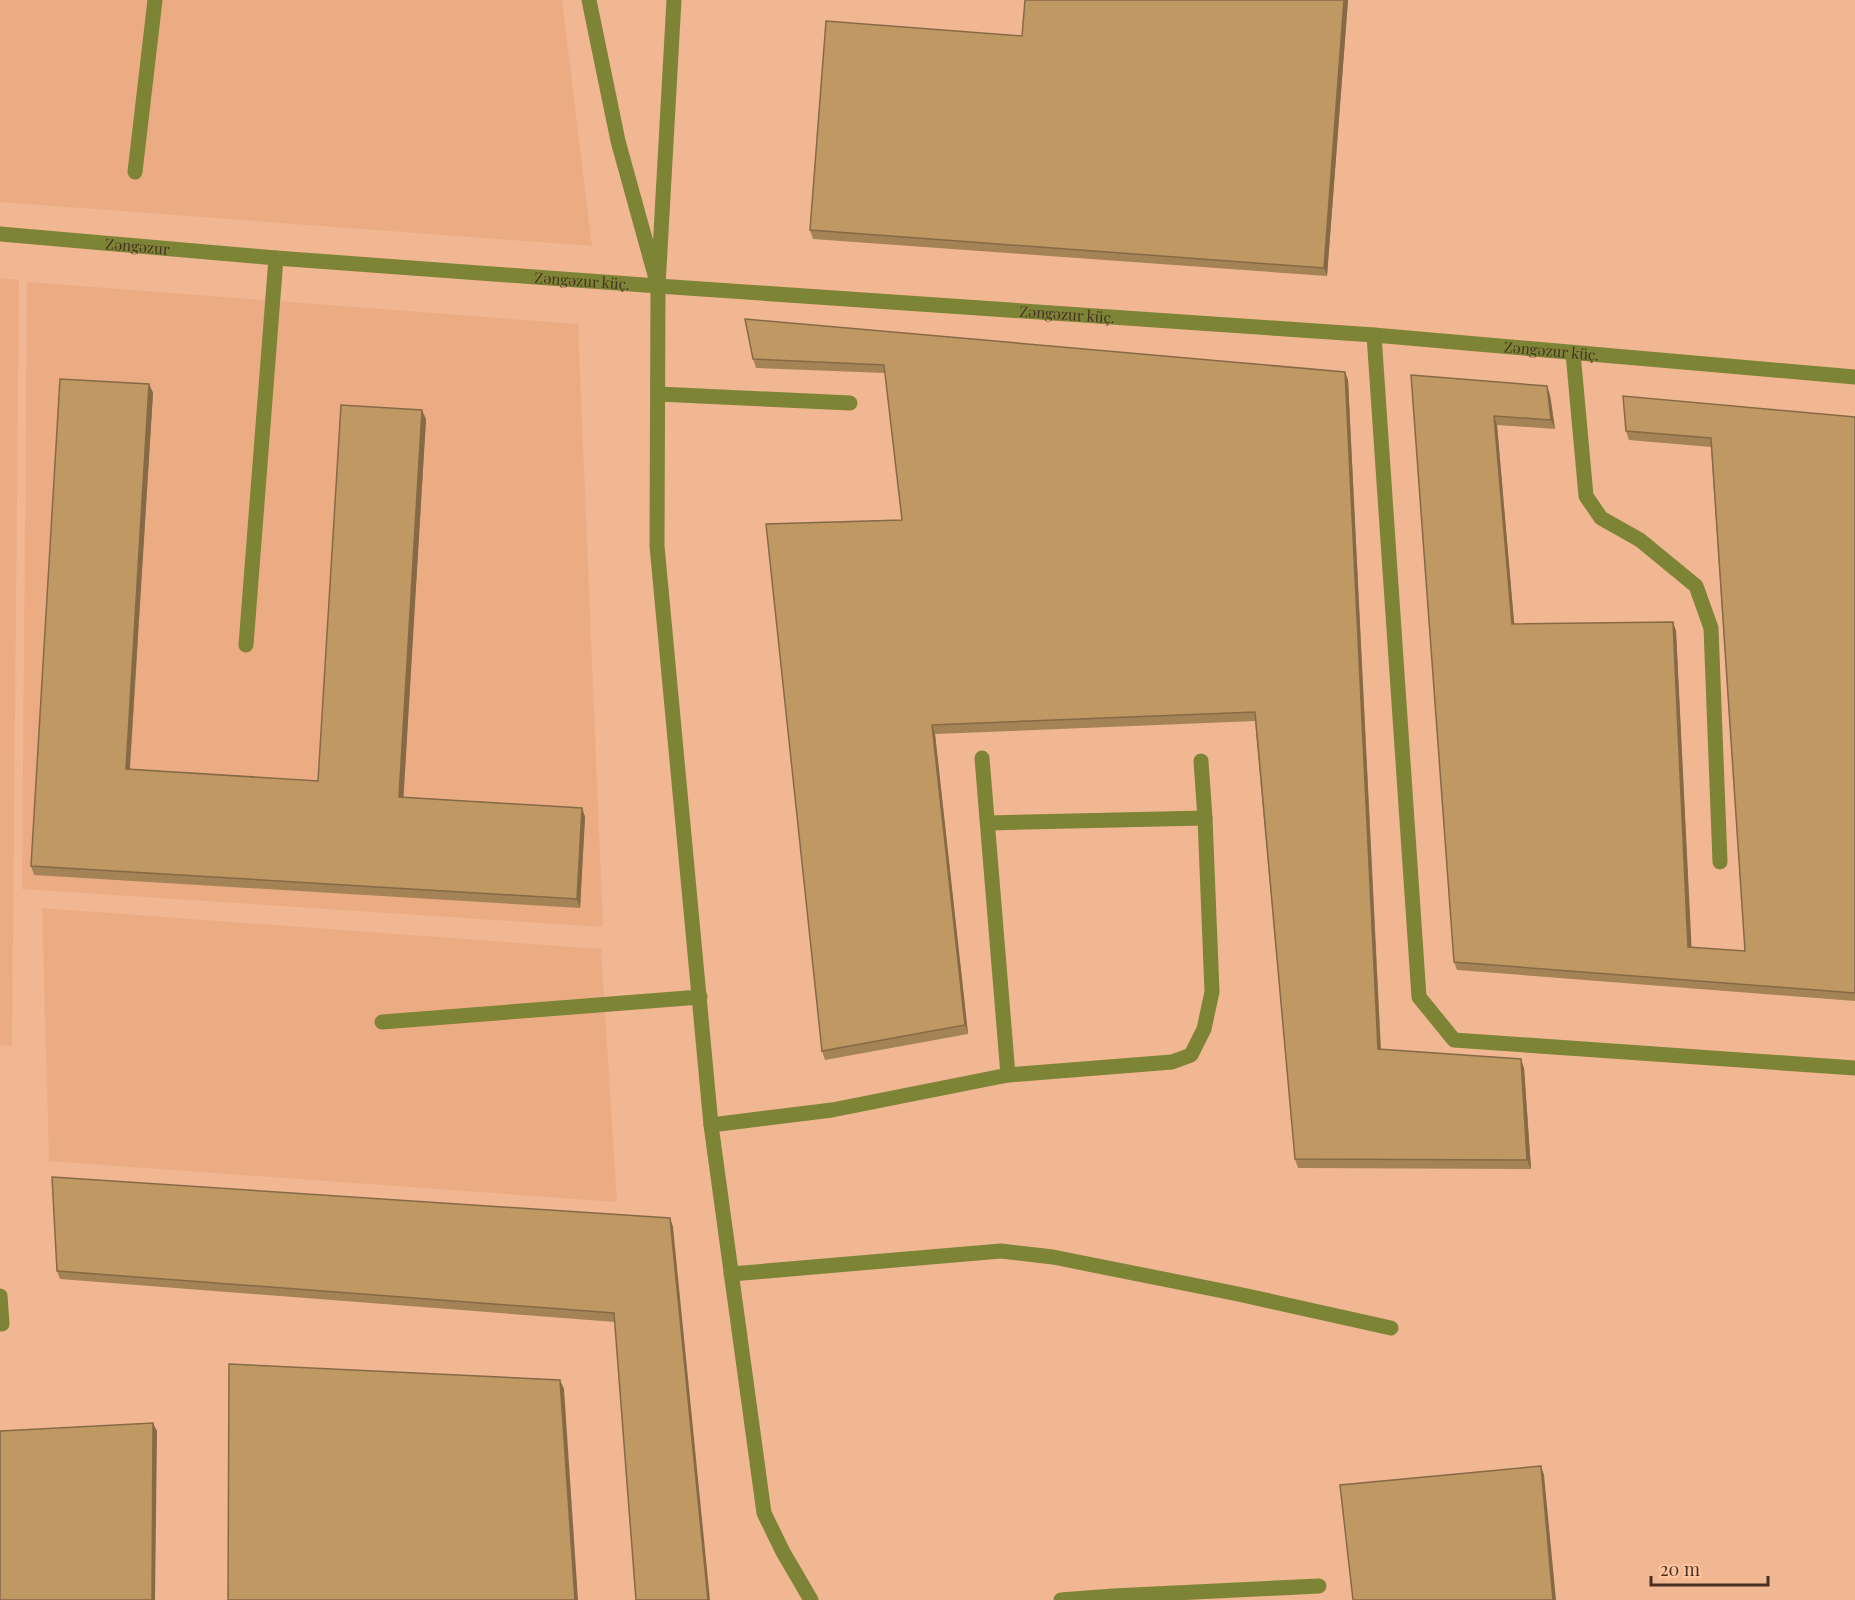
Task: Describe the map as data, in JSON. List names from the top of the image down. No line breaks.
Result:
{"streets":{"street":["Zəngəzur","Zəngəzur küç."]},"crossings":[["Zəngəzur","Zəngəzur küç."]],"scale_bar":"20 m"}
